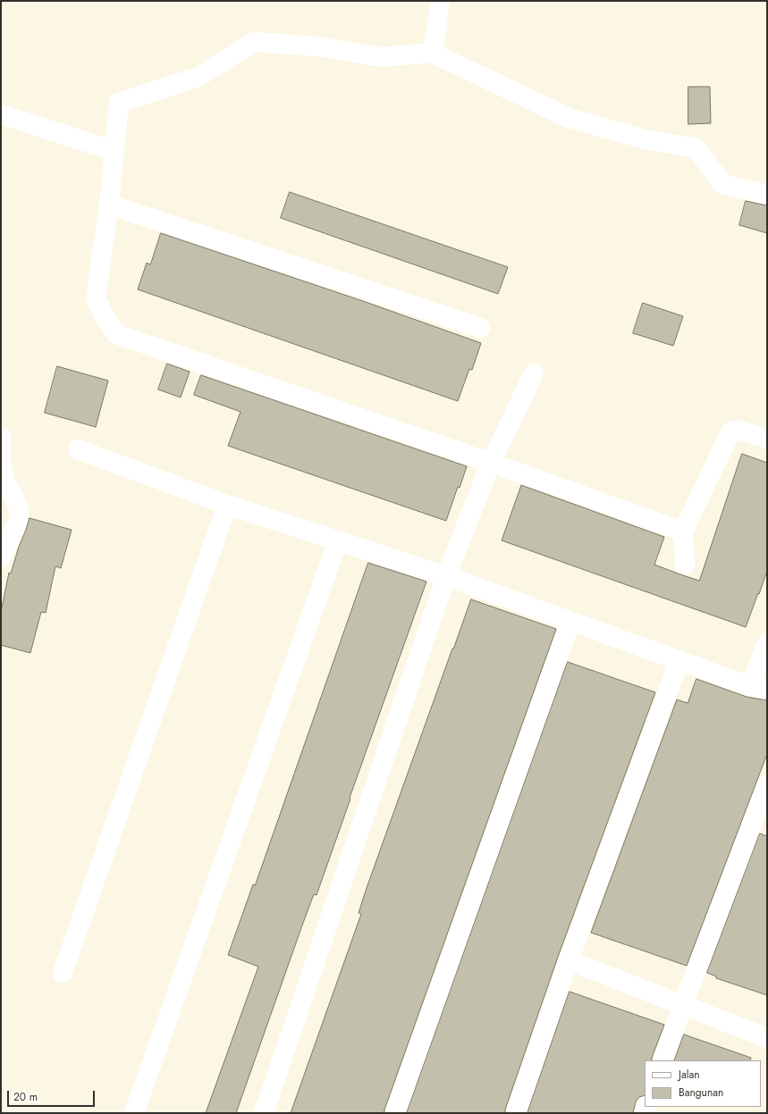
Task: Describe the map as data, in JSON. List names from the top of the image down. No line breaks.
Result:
{"legend":["Jalan","Bangunan"],"scale_bar":"20 m"}
